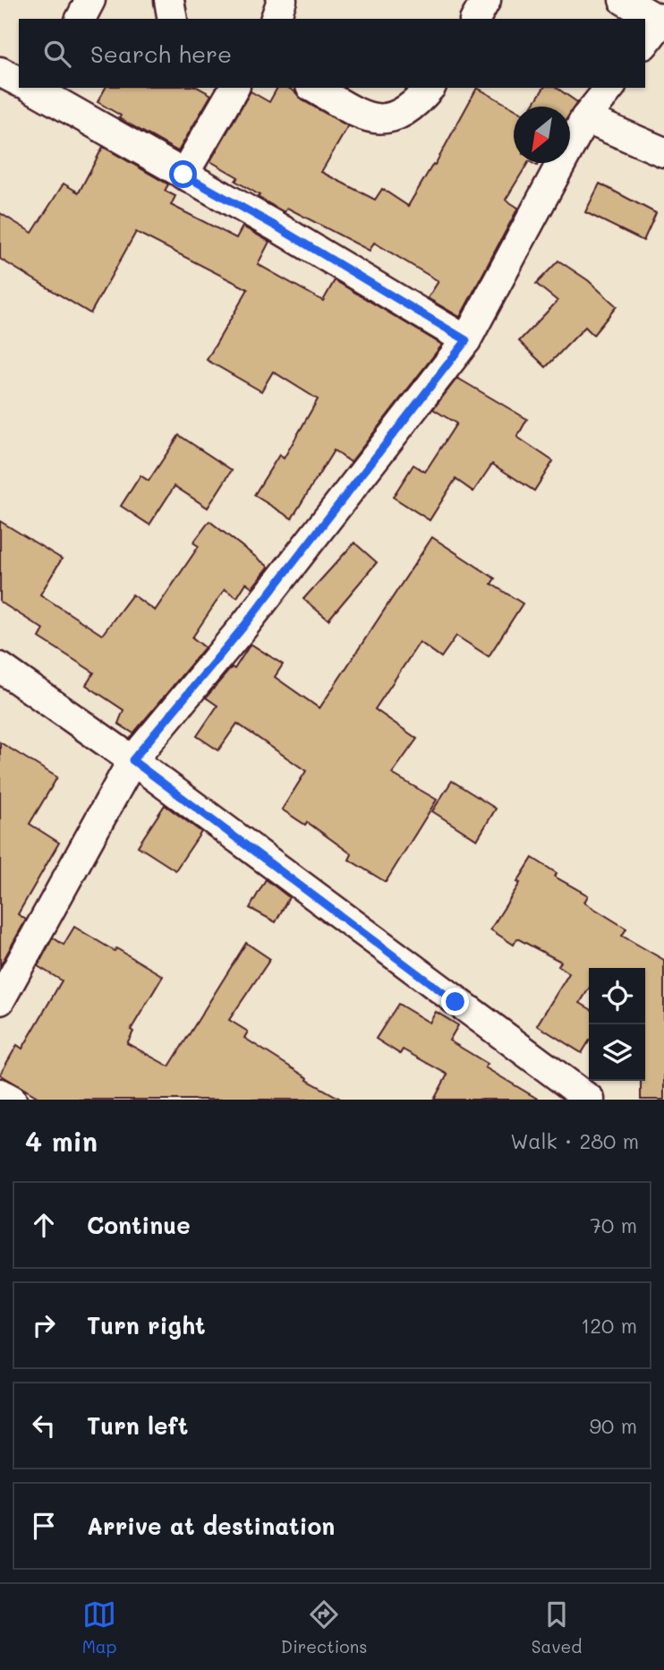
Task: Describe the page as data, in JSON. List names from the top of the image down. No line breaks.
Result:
{"north":"bottom left","page":{"search":"Search here","heading":["4 min","Walk · 280 m"],"list":[["Continue","70 m"],["Turn right","120 m"],["Turn left","90 m"],"Arrive at destination"],"nav":["Map","Directions","Saved"]}}
